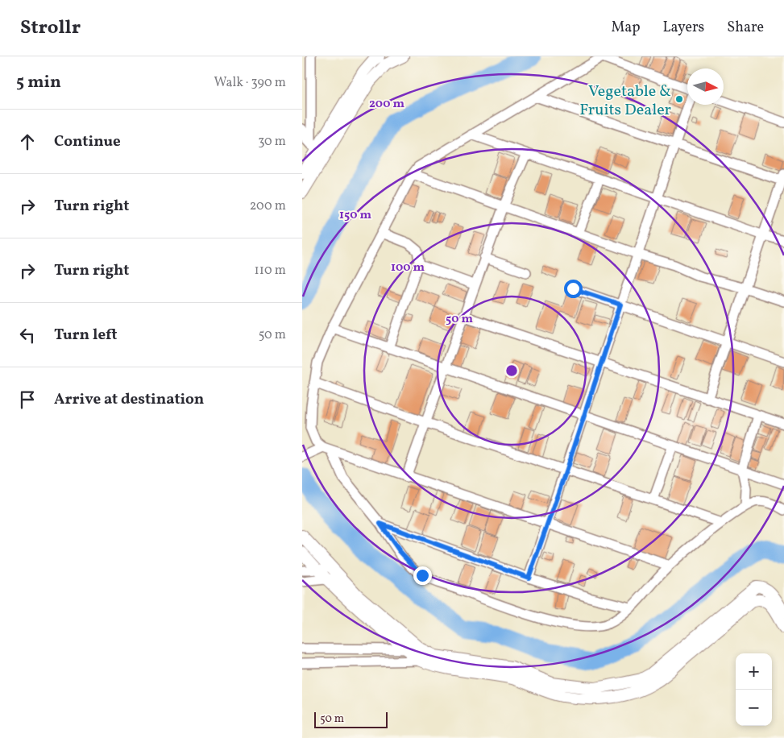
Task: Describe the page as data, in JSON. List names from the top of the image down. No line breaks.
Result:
{"places":["Vegetable & Fruits Dealer"],"scale_bar":"50 m","north":"right","page":{"header":"Strollr","nav":["Map","Layers","Share"],"heading":["5 min","Walk · 390 m"],"list":[["Continue","30 m"],["Turn right","200 m"],["Turn right","110 m"],["Turn left","50 m"],"Arrive at destination"],"map_buttons":["+","−"],"scale":"50 m"},"rings":["200 m","150 m","100 m","50 m"]}
